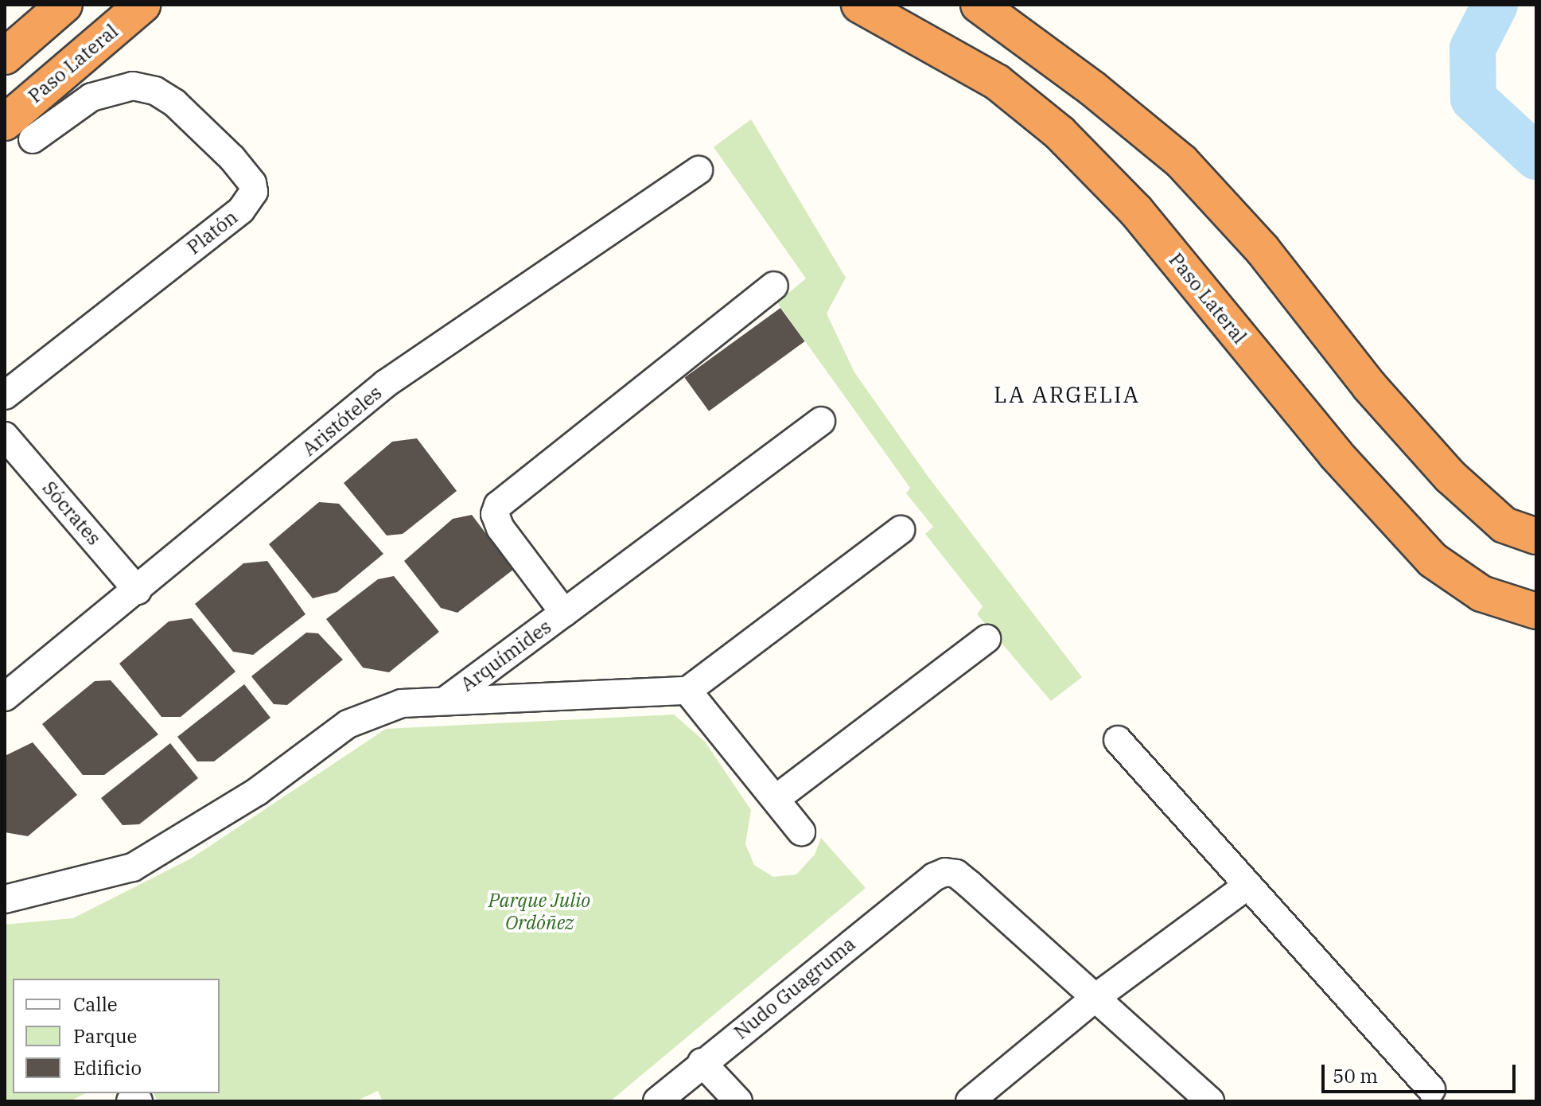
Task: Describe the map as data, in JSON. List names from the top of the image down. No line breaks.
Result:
{"streets":{"highway":["Paso Lateral"],"street":["Platón","Aristóteles","Sócrates","Arquímides","Nudo Guagruma"]},"crossings":[["Paso Lateral","Platón"],["Aristóteles","Sócrates"]],"districts":["LA ARGELIA"],"parks":["Parque Julio Ordóñez"],"legend":["Calle","Parque","Edificio"],"scale_bar":"50 m"}
